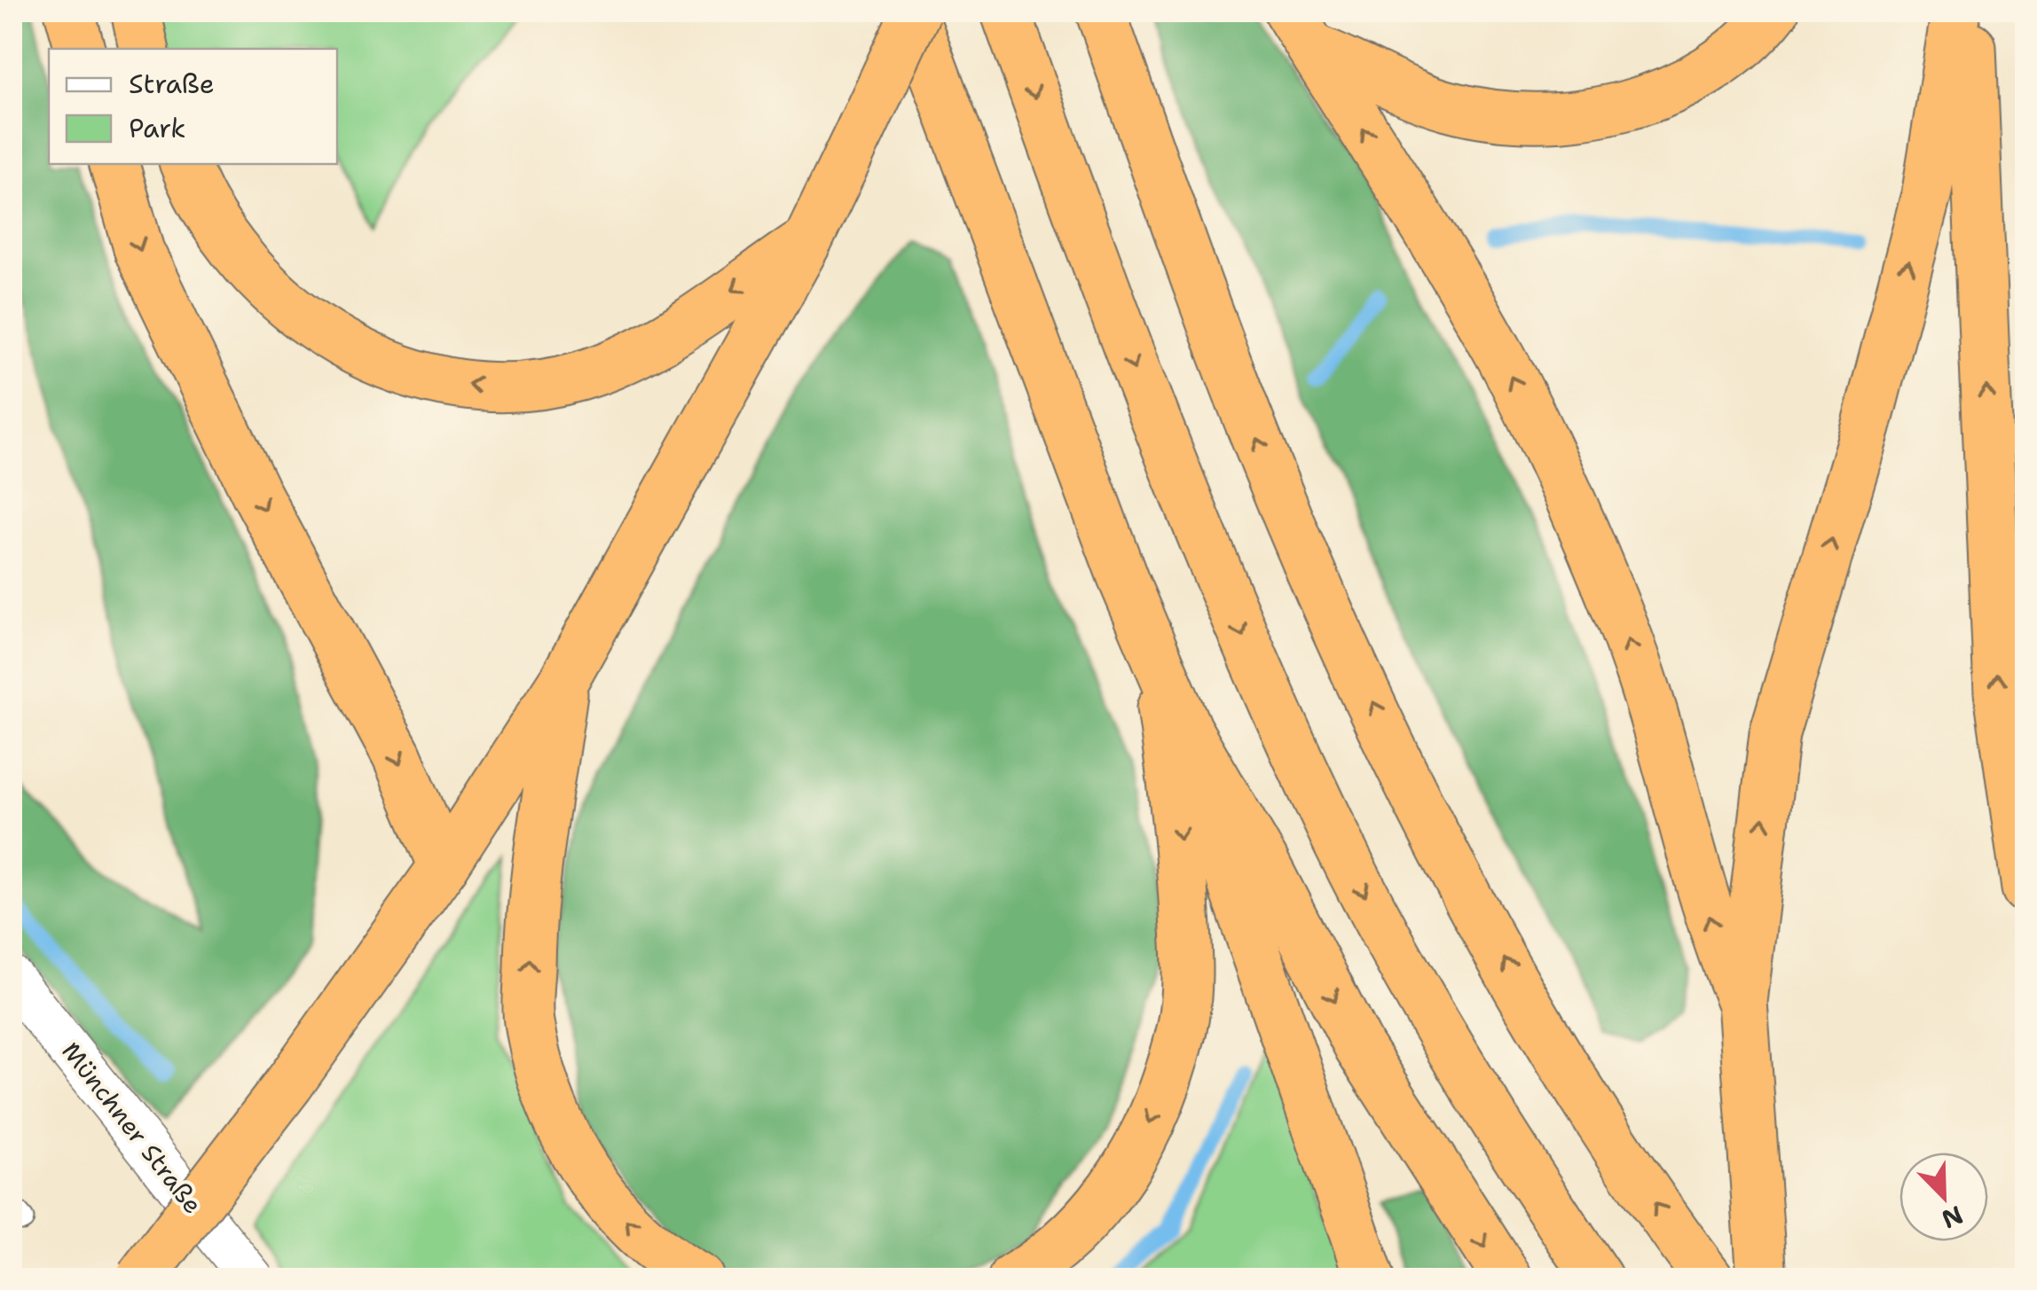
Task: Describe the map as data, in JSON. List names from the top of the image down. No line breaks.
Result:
{"streets":{"street":["Münchner Straße"]},"legend":["Straße","Park"],"north":"bottom right"}
